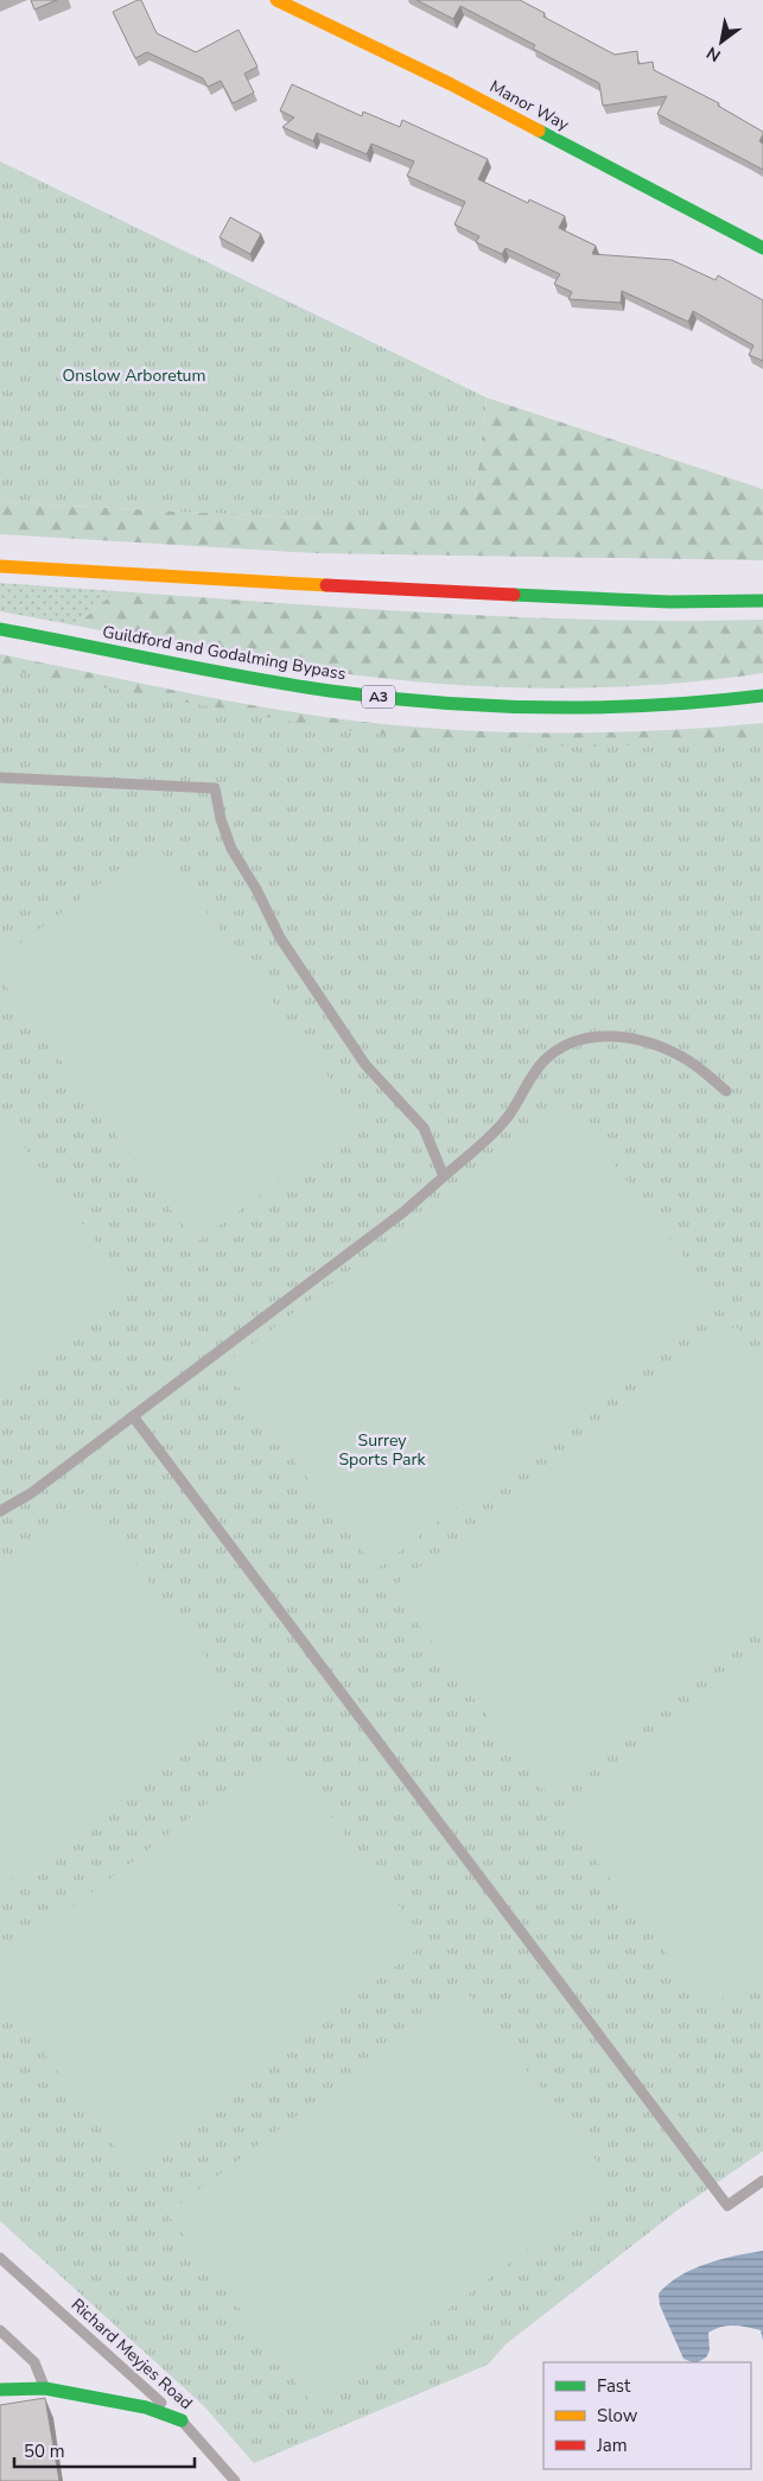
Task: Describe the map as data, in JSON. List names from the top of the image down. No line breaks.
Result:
{"streets":{"main road":["Manor Way","Guildford and Godalming Bypass","A3"],"lane":["Richard Meyjes Road"]},"parks":["Onslow Arboretum","Surrey Sports Park"],"legend":["Fast","Slow","Jam"],"scale_bar":"50 m","north":"bottom left"}
